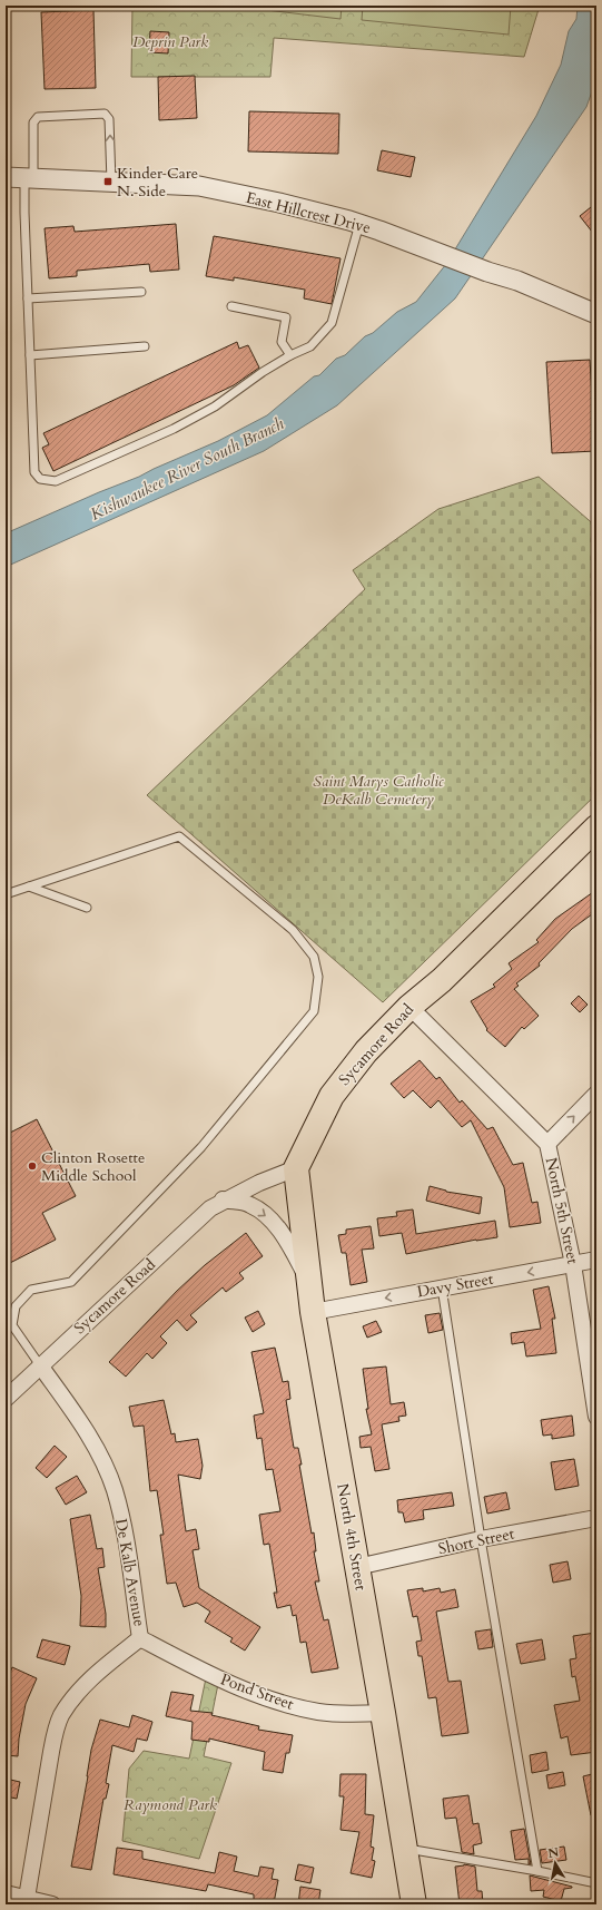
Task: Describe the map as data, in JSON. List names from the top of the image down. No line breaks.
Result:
{"streets":{"main road":["Sycamore Road","North 4th Street"],"street":["East Hillcrest Drive","North 5th Street","Davy Street","Short Street","De Kalb Avenue","Pond Street"]},"crossings":[["Sycamore Road","North 5th Street"],["Sycamore Road","North 4th Street"],["Sycamore Road","De Kalb Avenue"],["North 5th Street","Davy Street"],["Davy Street","North 4th Street"],["North 4th Street","Short Street"],["North 4th Street","Pond Street"],["De Kalb Avenue","Pond Street"]],"one_way":["Davy Street"],"water":["Kishwaukee River South Branch"],"parks":["Deprin Park","Saint Marys Catholic DeKalb Cemetery","Raymond Park"],"places":{"transit":["Kinder Care N. Side"],"other":["Clinton Rosette Middle School"]},"north":"top"}
